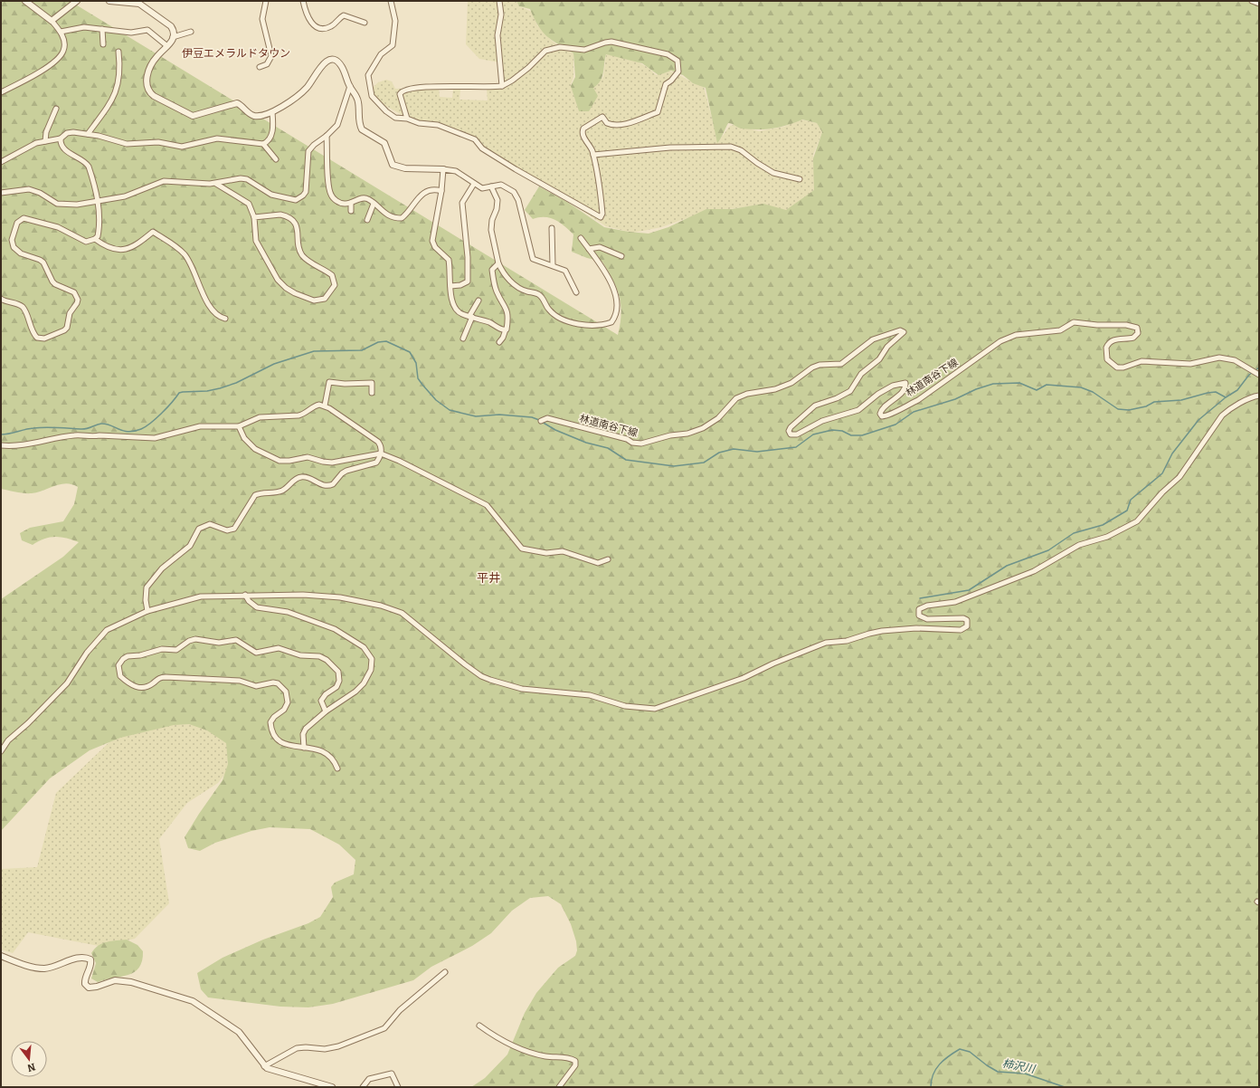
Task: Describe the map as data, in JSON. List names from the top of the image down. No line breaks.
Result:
{"streets":{"street":["林道南谷下線"]},"districts":["伊豆エメラルドタウン","平井"],"water":["柿沢川"],"north":"bottom"}
